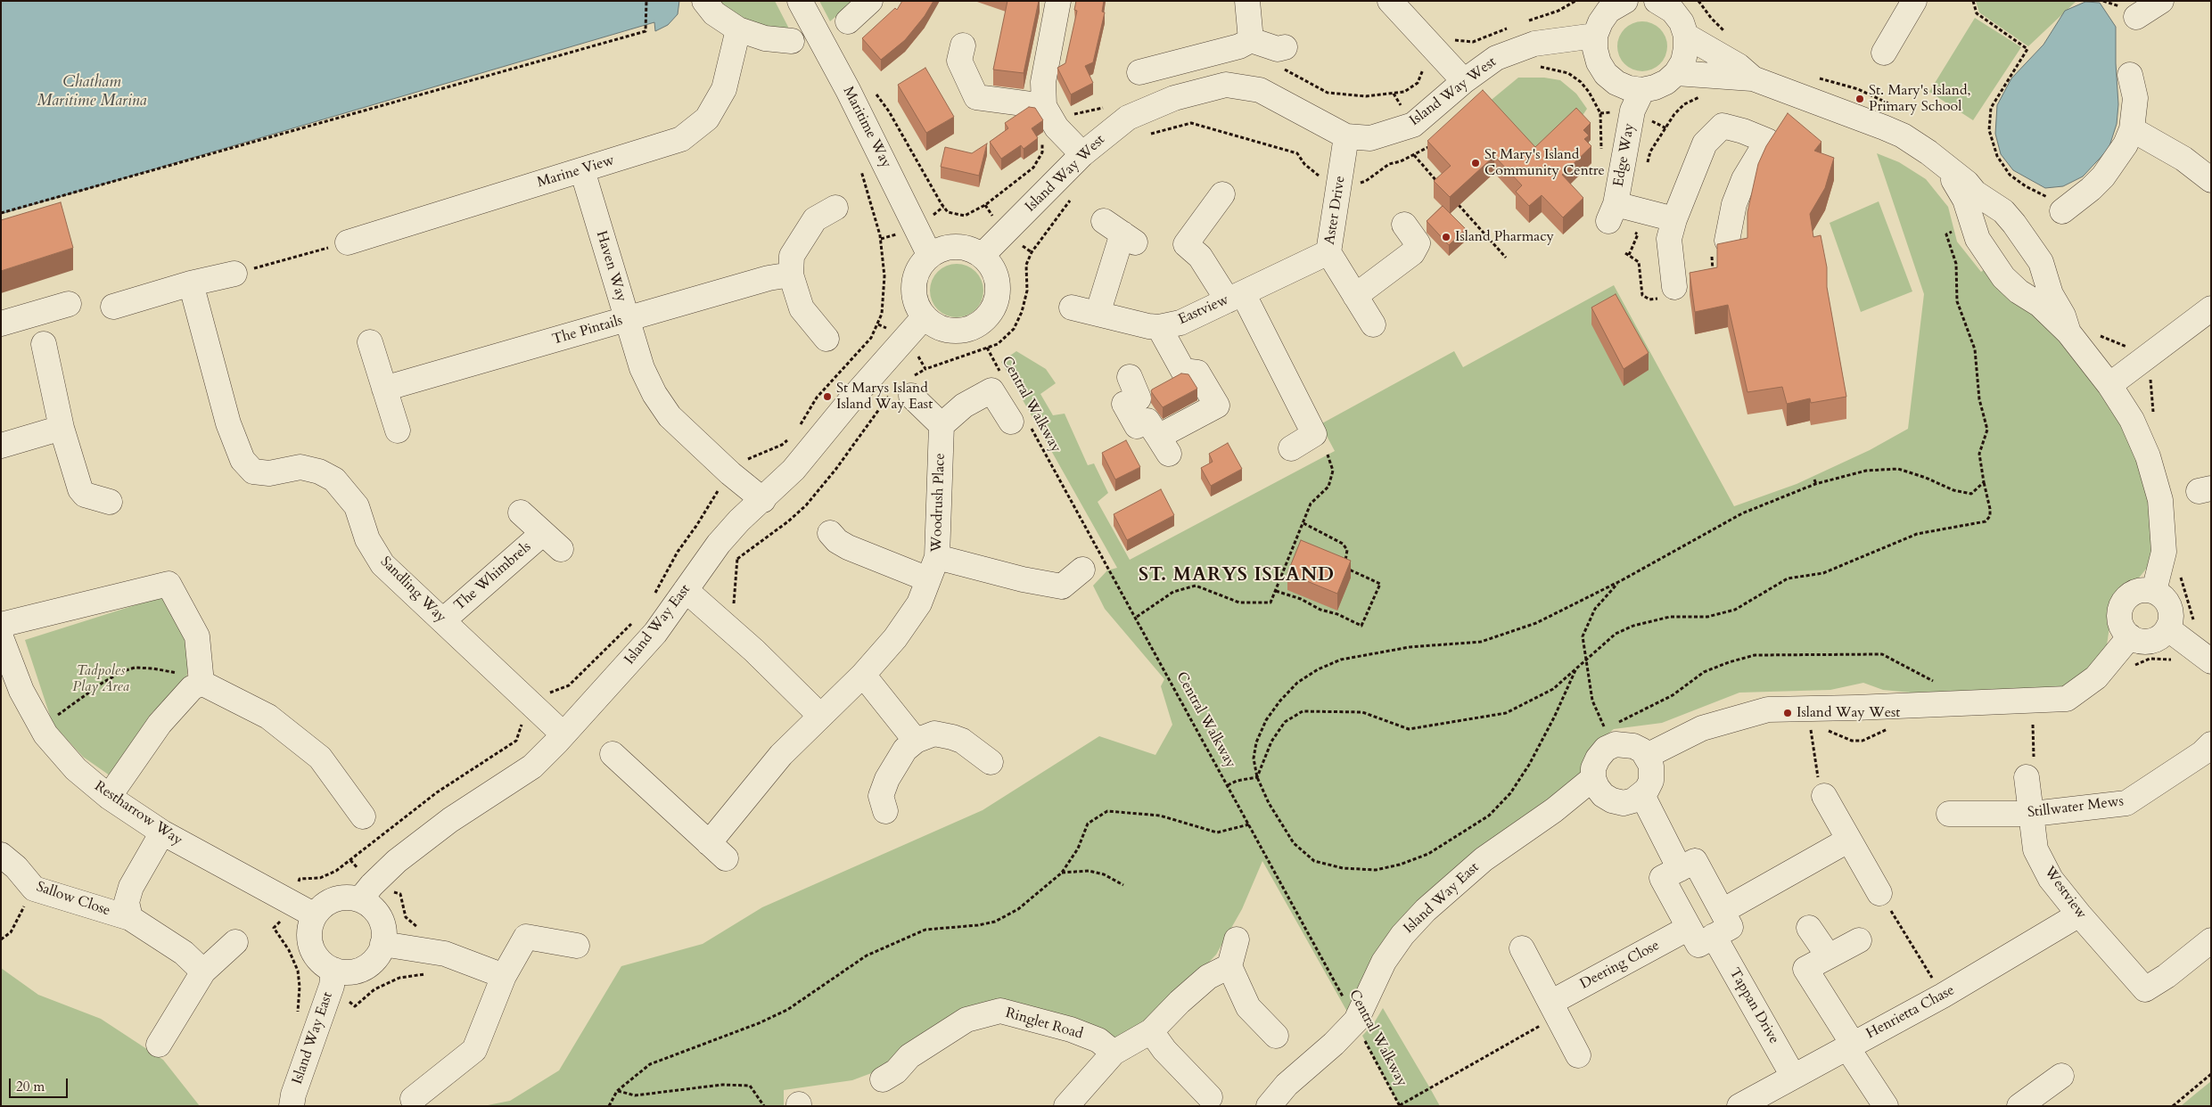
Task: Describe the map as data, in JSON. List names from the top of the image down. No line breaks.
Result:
{"streets":{"street":["Island Way West","Maritime Way","Edge Way","Marine View","Aster Drive","Haven Way","Eastview","The Pintails","Woodrush Place","The Whimbrels","Sandling Way","Island Way East","Stillwater Mews","Restharrow Way","Westview","Sallow Close","Deering Close","Tappan Drive","Henrietta Chase","Ringlet Road"],"path":["Central Walkway"]},"crossings":[["Island Way West","Maritime Way"],["Island Way West","Aster Drive"],["Island Way West","Island Way East"],["Maritime Way","Island Way East"],["Marine View","Haven Way"],["Aster Drive","Eastview"],["Haven Way","The Pintails"],["Haven Way","Island Way East"],["Central Walkway","Island Way East"],["The Whimbrels","Sandling Way"],["Sandling Way","Island Way East"],["Island Way East","Restharrow Way"],["Stillwater Mews","Westview"],["Restharrow Way","Sallow Close"],["Westview","Henrietta Chase"],["Tappan Drive","Henrietta Chase"]],"districts":["ST. MARYS ISLAND"],"water":["Chatham Maritime Marina"],"parks":["Tadpoles Play Area"],"places":["St. Mary's Island, Primary School","St Mary's Island Community Centre","Island Pharmacy","St Marys Island Island Way East","Island Way West"],"scale_bar":"20 m"}
